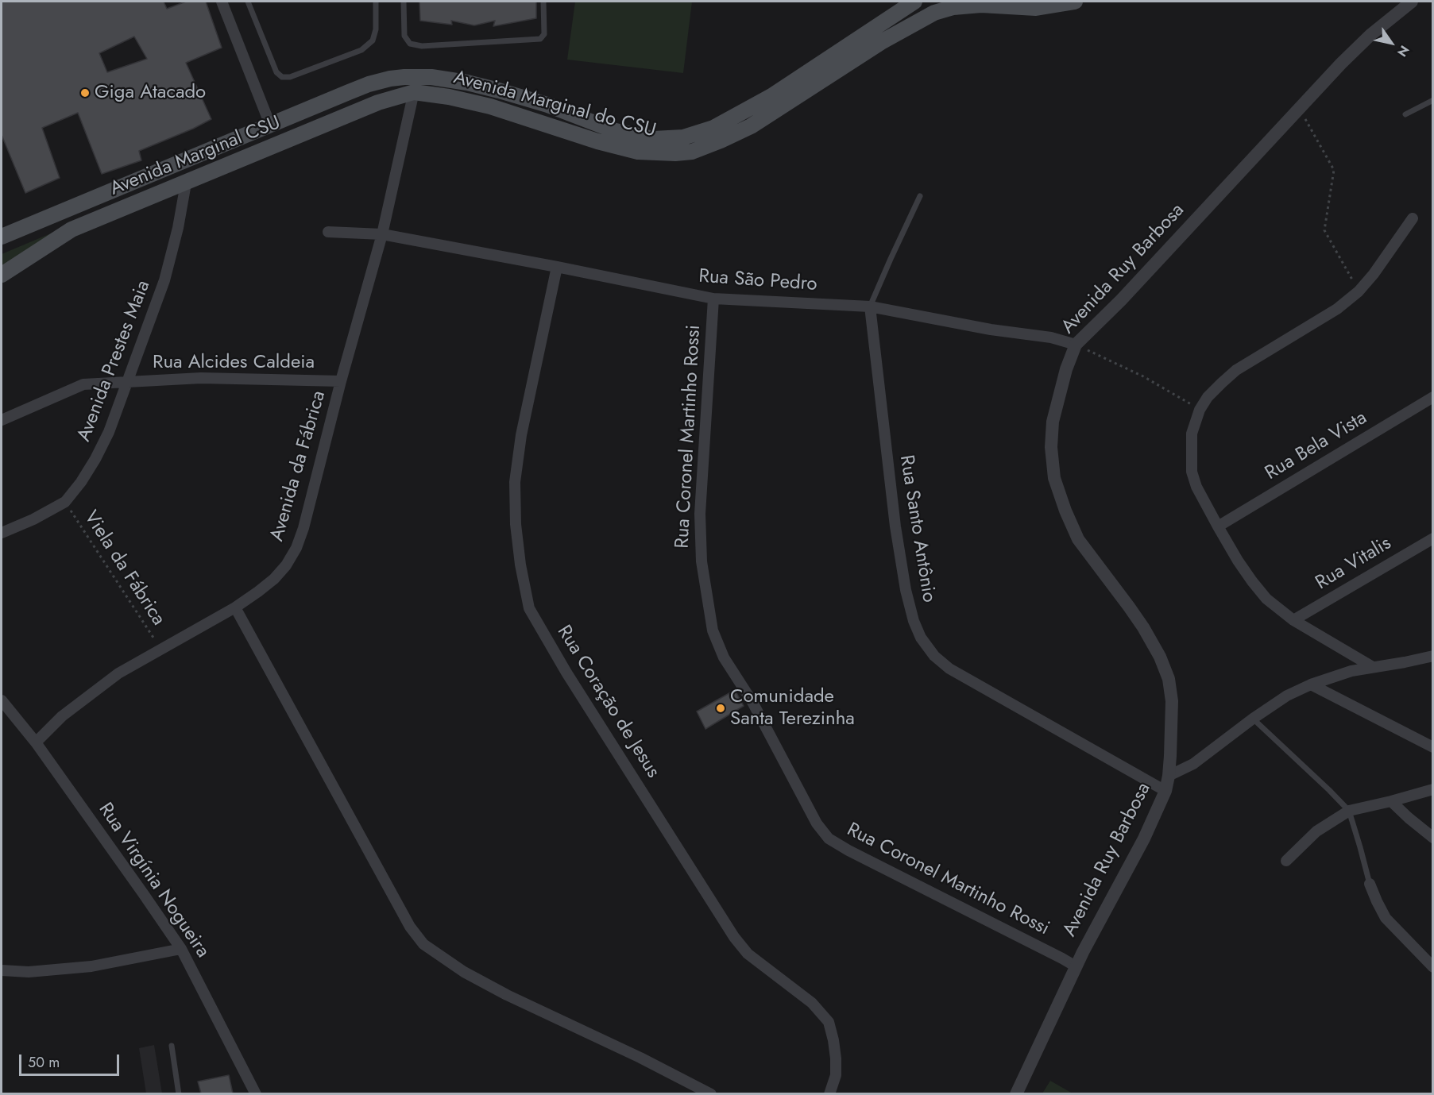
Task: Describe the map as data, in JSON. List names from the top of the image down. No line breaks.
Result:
{"streets":{"main road":["Avenida Marginal do CSU","Avenida Marginal CSU"],"street":["Avenida Ruy Barbosa","Rua São Pedro","Avenida Prestes Maia","Rua Alcides Caldeia","Rua Coronel Martinho Rossi","Rua Bela Vista","Avenida da Fábrica","Rua Santo Antônio","Rua Vitalis","Rua Coração de Jesus","Rua Virgínia Nogueira"],"path":["Viela da Fábrica"]},"crossings":[["Avenida Marginal do CSU","Avenida Marginal CSU"],["Avenida Marginal do CSU","Avenida da Fábrica"],["Avenida Marginal CSU","Avenida Prestes Maia"],["Avenida Marginal CSU","Avenida da Fábrica"],["Avenida Ruy Barbosa","Rua São Pedro"],["Avenida Ruy Barbosa","Rua Coronel Martinho Rossi"],["Avenida Ruy Barbosa","Rua Santo Antônio"],["Rua São Pedro","Rua Coronel Martinho Rossi"],["Rua São Pedro","Avenida da Fábrica"],["Rua São Pedro","Rua Santo Antônio"],["Rua São Pedro","Rua Coração de Jesus"],["Avenida Prestes Maia","Rua Alcides Caldeia"],["Avenida Prestes Maia","Viela da Fábrica"],["Rua Alcides Caldeia","Avenida da Fábrica"],["Avenida da Fábrica","Viela da Fábrica"],["Avenida da Fábrica","Rua Virgínia Nogueira"]],"places":["Giga Atacado","Comunidade Santa Terezinha"],"scale_bar":"50 m","north":"bottom right"}
